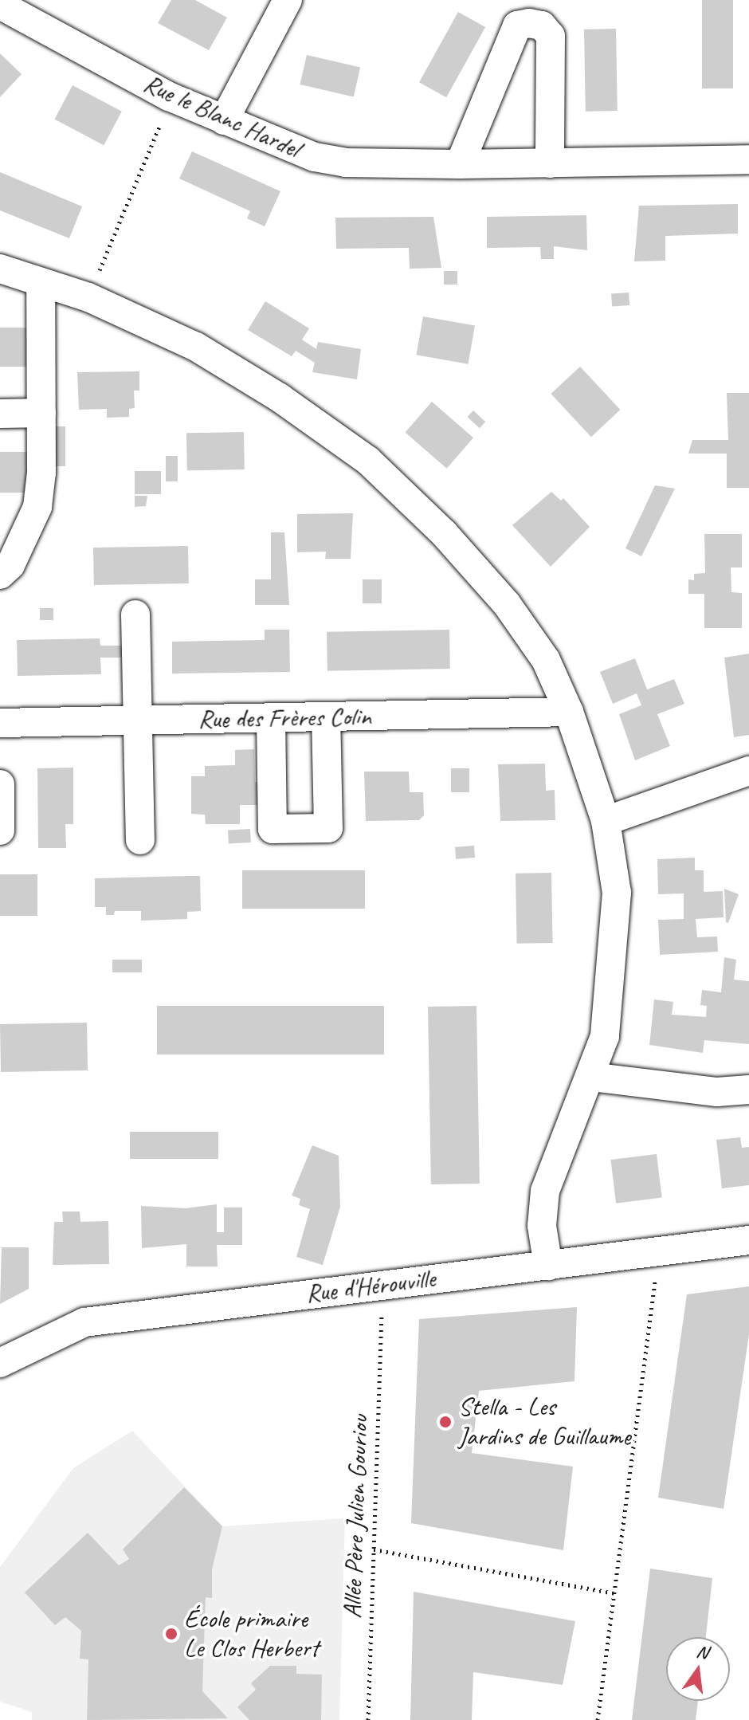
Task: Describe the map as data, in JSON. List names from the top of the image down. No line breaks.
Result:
{"streets":{"street":["Rue le Blanc Hardel","Rue des Frères Colin","Rue d'Hérouville"],"path":["Allée Père Julien Gouriou"]},"places":["Stella - Les Jardins de Guillaume","École primaire Le Clos Herbert"],"north":"top"}
